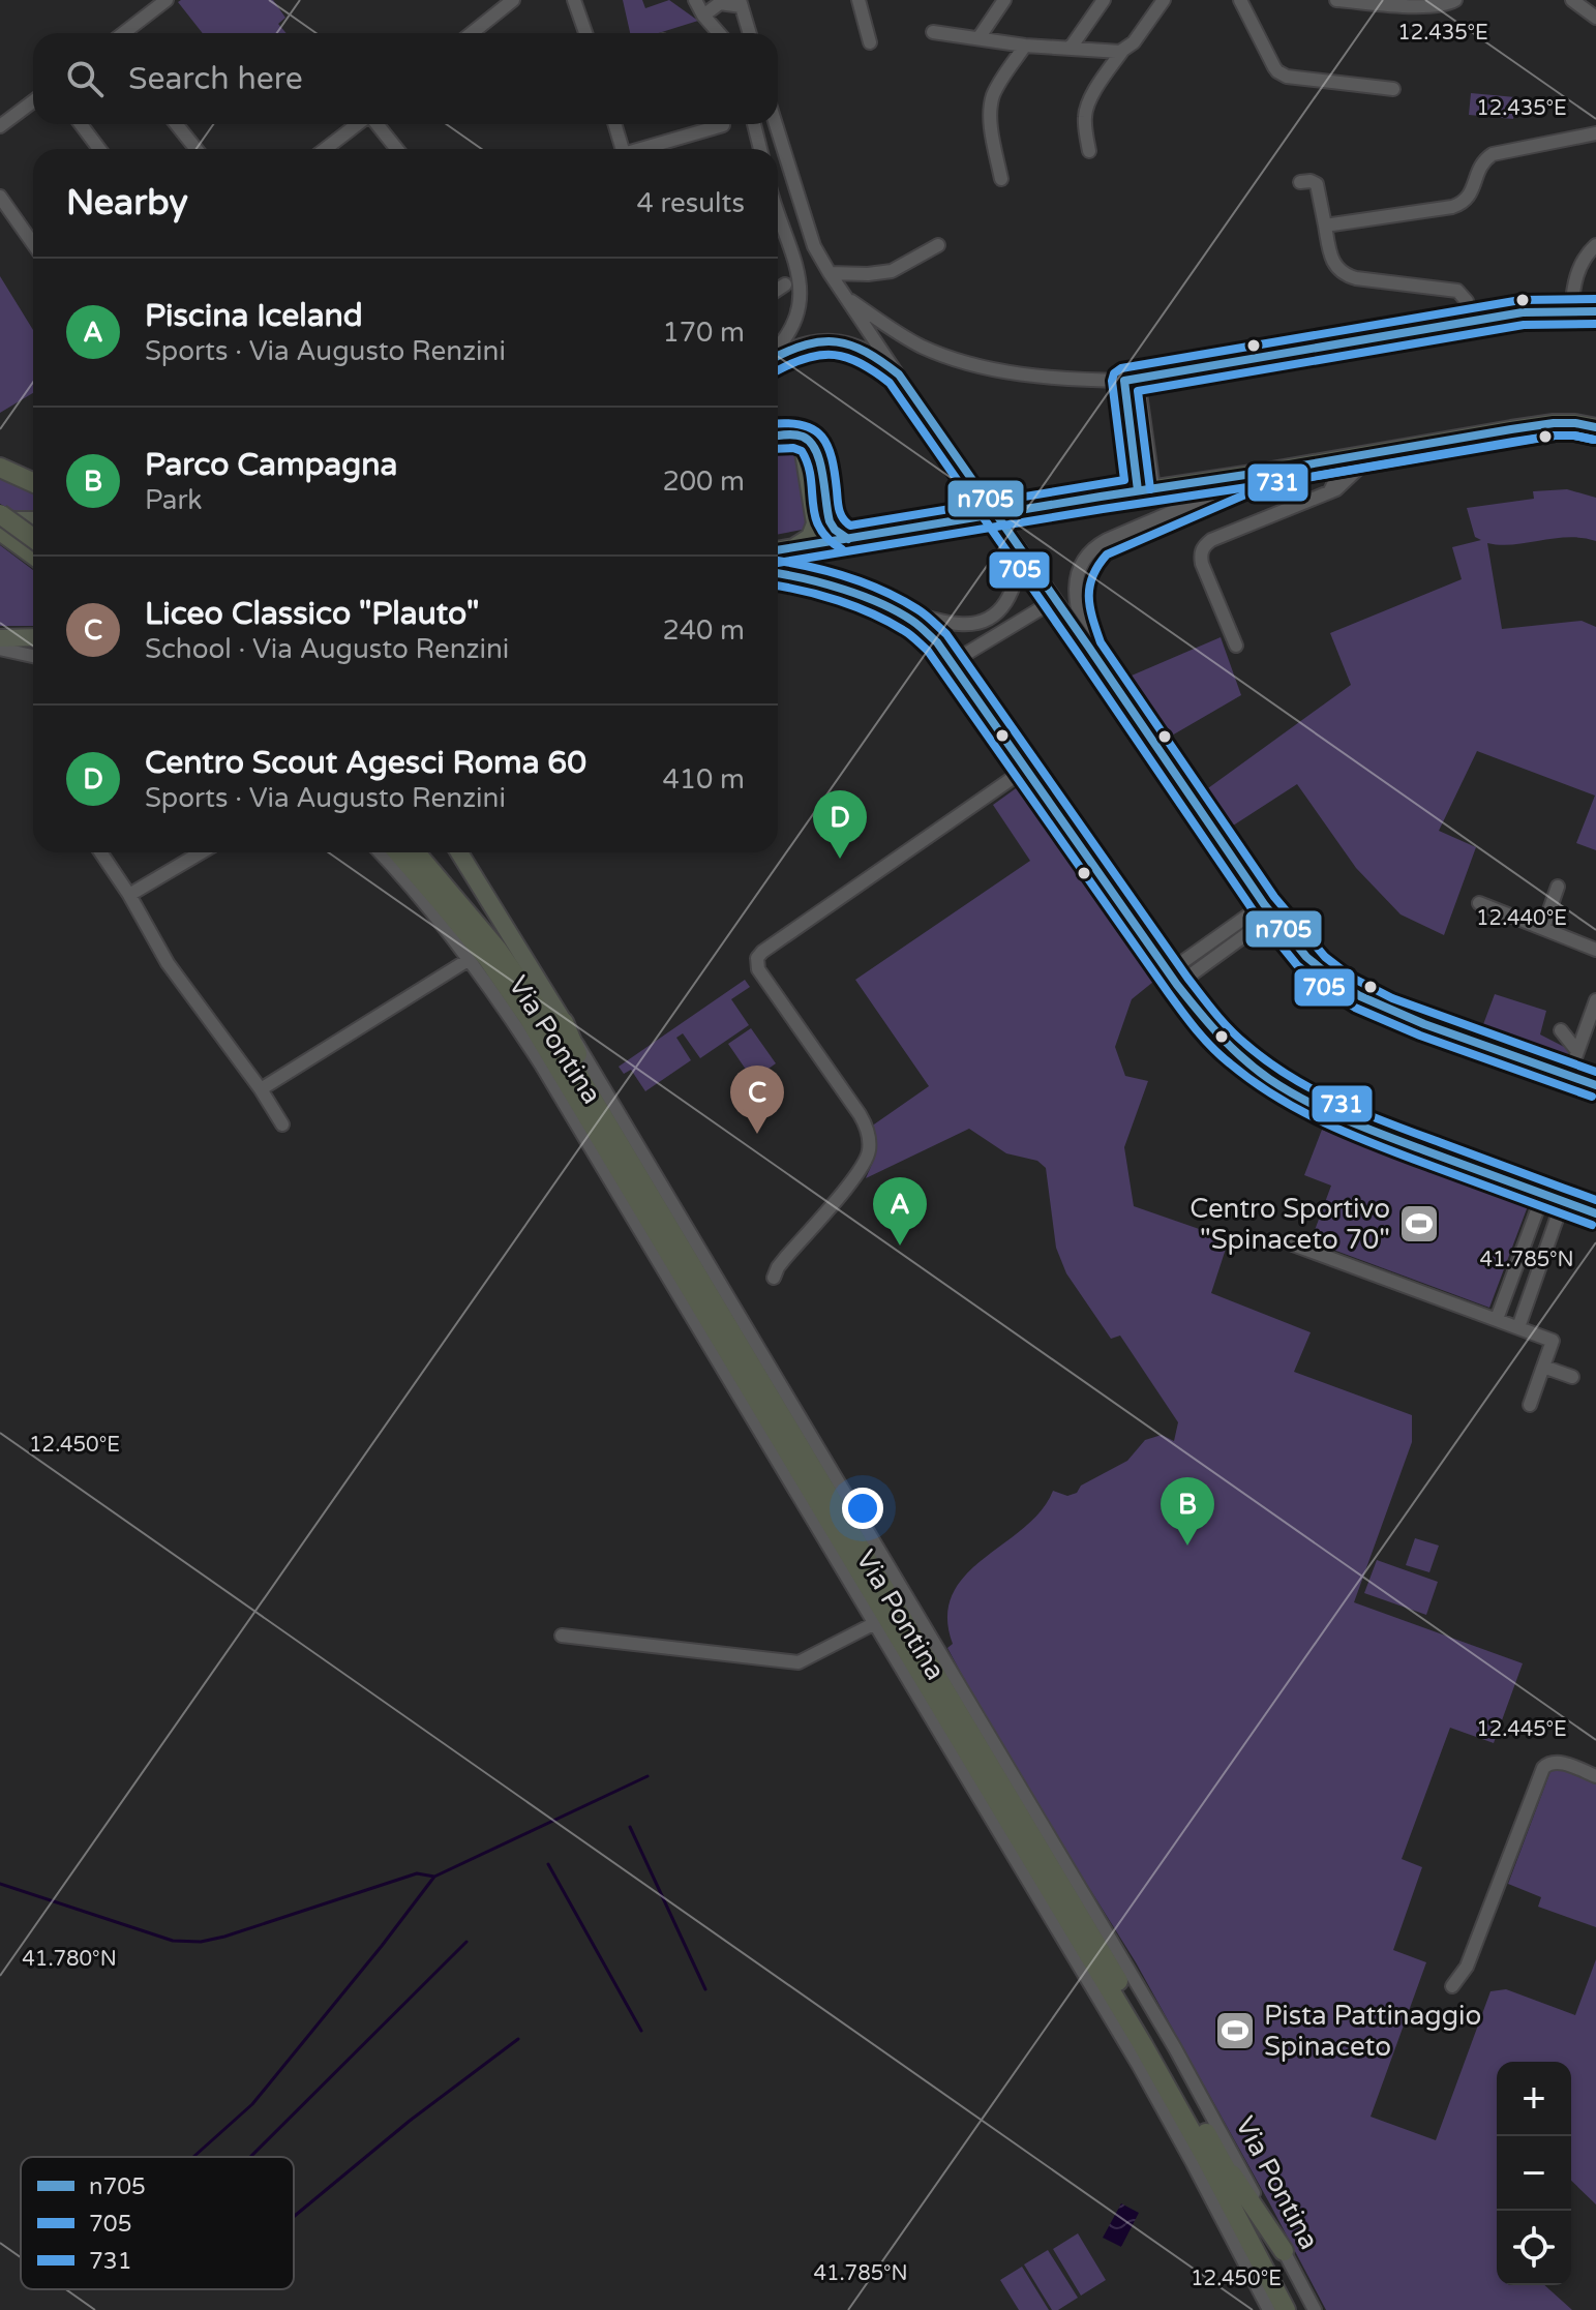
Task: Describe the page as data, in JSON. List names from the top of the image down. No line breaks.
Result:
{"streets":{"highway":["Via Pontina"]},"places":{"sports":["Centro Sportivo \"Spinaceto 70\"","Pista Pattinaggio Spinaceto"]},"lines":["transit line 731","transit line n705","transit line 705"],"legend":["n705","705","731"],"page":{"search":"Search here","heading":["Nearby","4 results"],"list":[{"mark":"A","name":"Piscina Iceland","note":"Sports · Via Augusto Renzini","value":"170 m"},{"mark":"B","name":"Parco Campagna","note":"Park","value":"200 m"},{"mark":"C","name":"Liceo Classico \"Plauto\"","note":"School · Via Augusto Renzini","value":"240 m"},{"mark":"D","name":"Centro Scout Agesci Roma 60","note":"Sports · Via Augusto Renzini","value":"410 m"}],"pins":["D","C","A","B"],"map_buttons":["+","−"]},"coordinates":["12.435°E","12.440°E","41.785°N","12.450°E","12.445°E","41.780°N"]}
